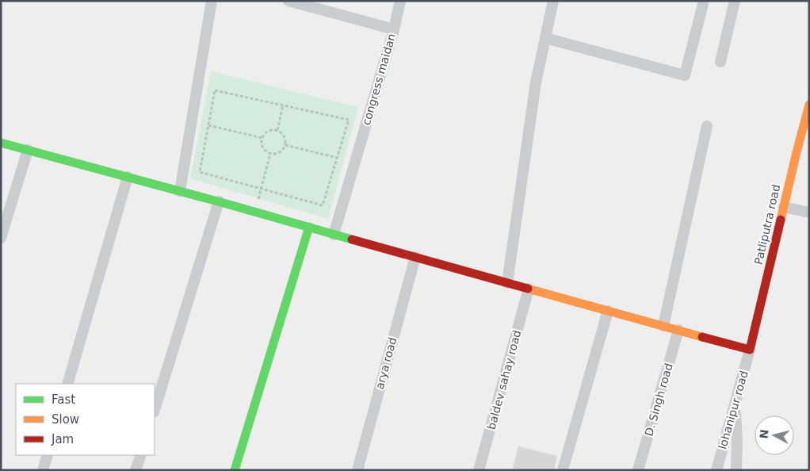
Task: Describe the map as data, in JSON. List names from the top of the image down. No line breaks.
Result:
{"streets":{"street":["congress maidan","Patliputra road","arya road","baldev sahay road","D. Singh road","lohanipur road"]},"crossings":[["Patliputra road","lohanipur road"]],"legend":["Fast","Slow","Jam"],"north":"left"}
